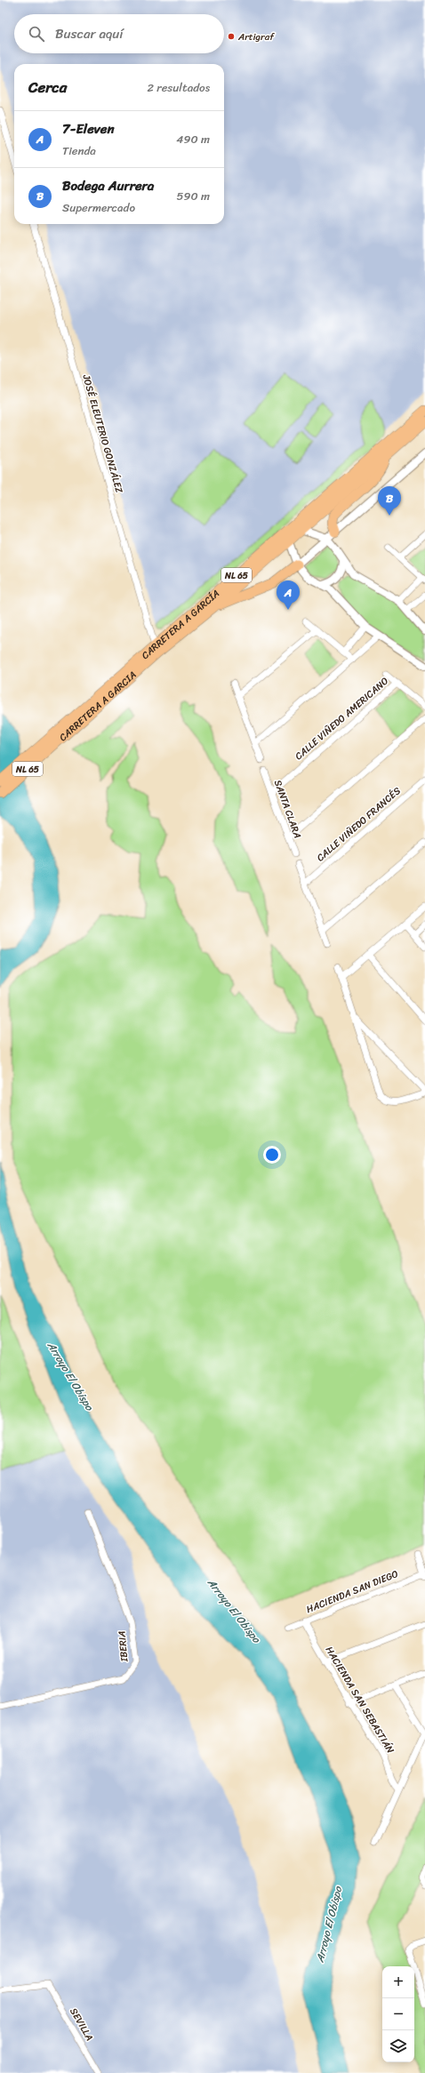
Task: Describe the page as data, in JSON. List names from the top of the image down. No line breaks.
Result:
{"streets":{"main road":["NL 65","CARRETERA A GARCÍA","CARRETERA A GARCIA"],"street":["JOSÉ ELEUTERIO GONZÁLEZ","CALLE VIÑEDO AMERICANO","SANTA CLARA","CALLE VIÑEDO FRANCÉS","HACIENDA SAN DIEGO","IBERIA","HACIENDA SAN SEBASTIÁN","SEVILLA"]},"crossings":[["JOSÉ ELEUTERIO GONZÁLEZ","NL 65"],["JOSÉ ELEUTERIO GONZÁLEZ","CARRETERA A GARCÍA"],["NL 65","CARRETERA A GARCÍA"],["CARRETERA A GARCÍA","CARRETERA A GARCIA"],["CALLE VIÑEDO AMERICANO","SANTA CLARA"],["HACIENDA SAN DIEGO","HACIENDA SAN SEBASTIÁN"]],"water":["Arroyo El Obispo"],"places":["Artigraf"],"page":{"search":"Buscar aquí","heading":["Cerca","2 resultados"],"list":[{"mark":"A","name":"7-Eleven","note":"Tienda","value":"490 m"},{"mark":"B","name":"Bodega Aurrera","note":"Supermercado","value":"590 m"}],"pins":["B","A"],"map_buttons":["+","−"]}}
